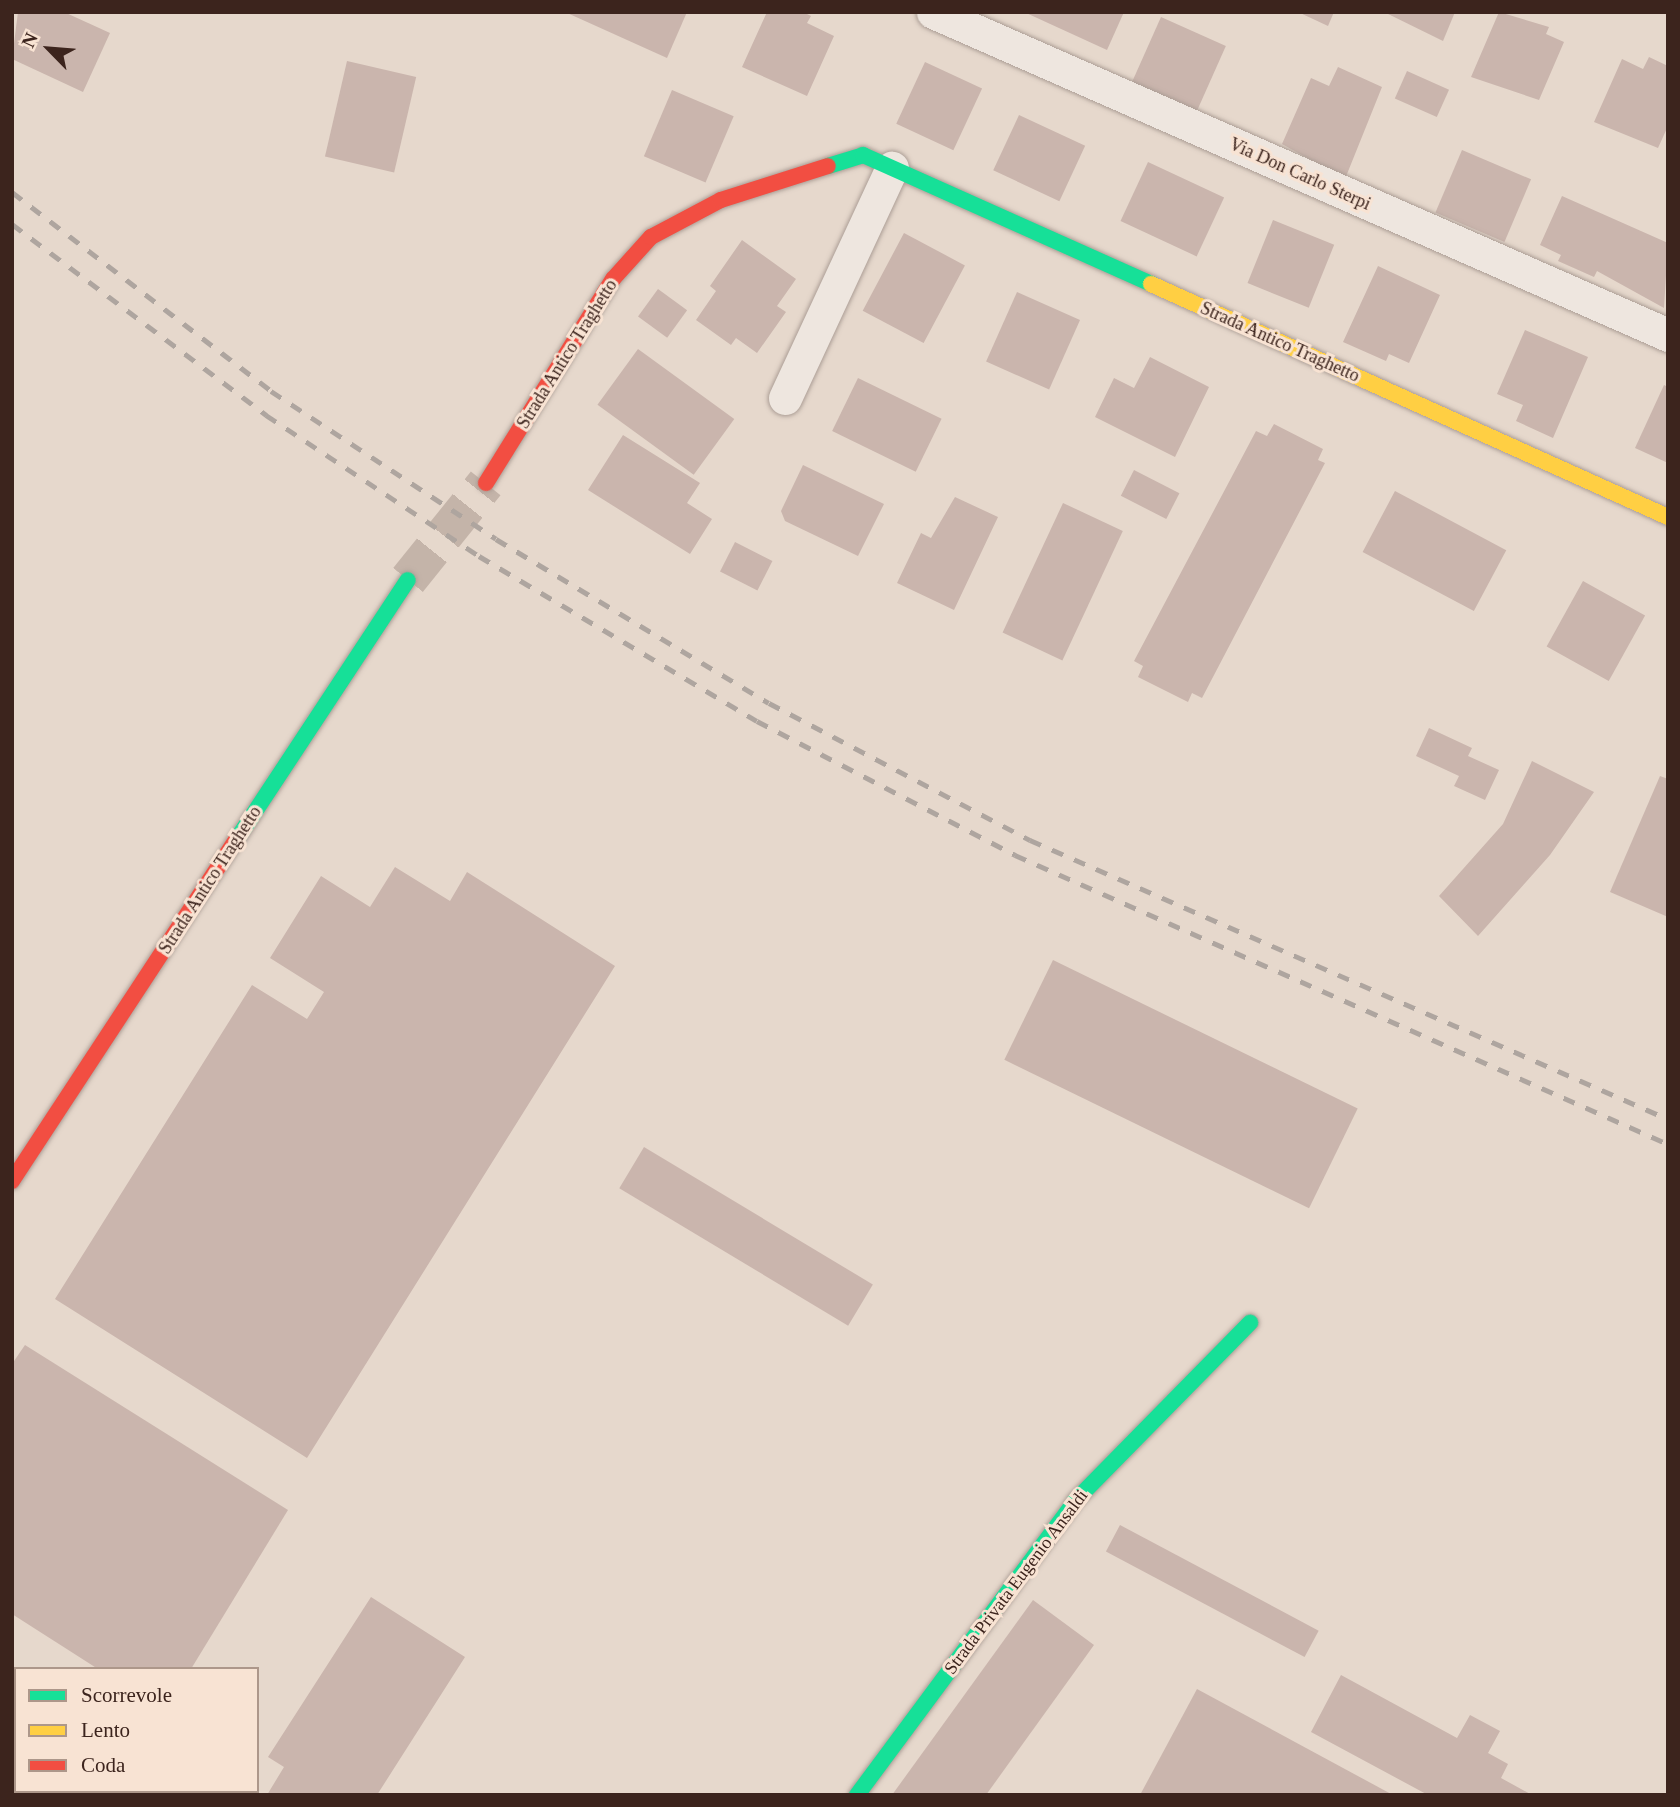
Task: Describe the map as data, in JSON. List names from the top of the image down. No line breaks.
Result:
{"streets":{"street":["Via Don Carlo Sterpi","Strada Antico Traghetto","Strada Privata Eugenio Ansaldi"]},"legend":["Scorrevole","Lento","Coda"],"north":"top left"}
